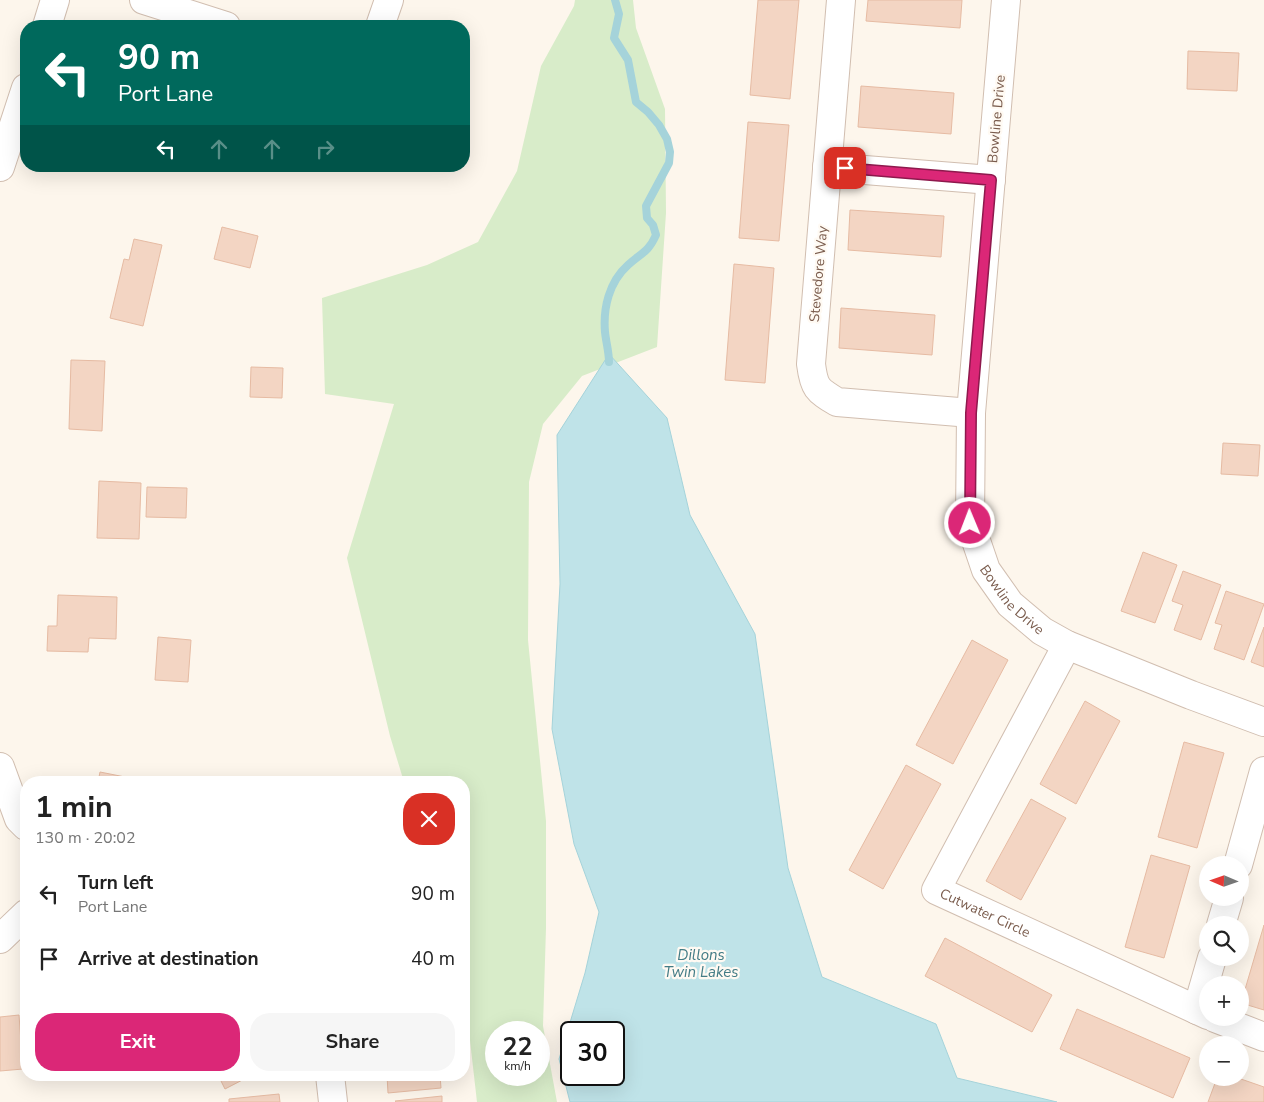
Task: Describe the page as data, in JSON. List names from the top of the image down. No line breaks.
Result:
{"streets":{"street":["Bowline Drive","Stevedore Way","Cutwater Circle"]},"crossings":[["Bowline Drive","Stevedore Way"],["Bowline Drive","Cutwater Circle"]],"water":["Dillons Twin Lakes"],"north":"left","page":{"turn":["90 m","Port Lane"],"heading":["1 min","130 m · 20:02"],"map_buttons":["+","−"],"list":[{"name":"Turn left","note":"Port Lane","value":"90 m"},{"name":"Arrive at destination","value":"40 m"}],"buttons":["Exit","Share"],"speed":"22 km/h","limit":"30"}}
